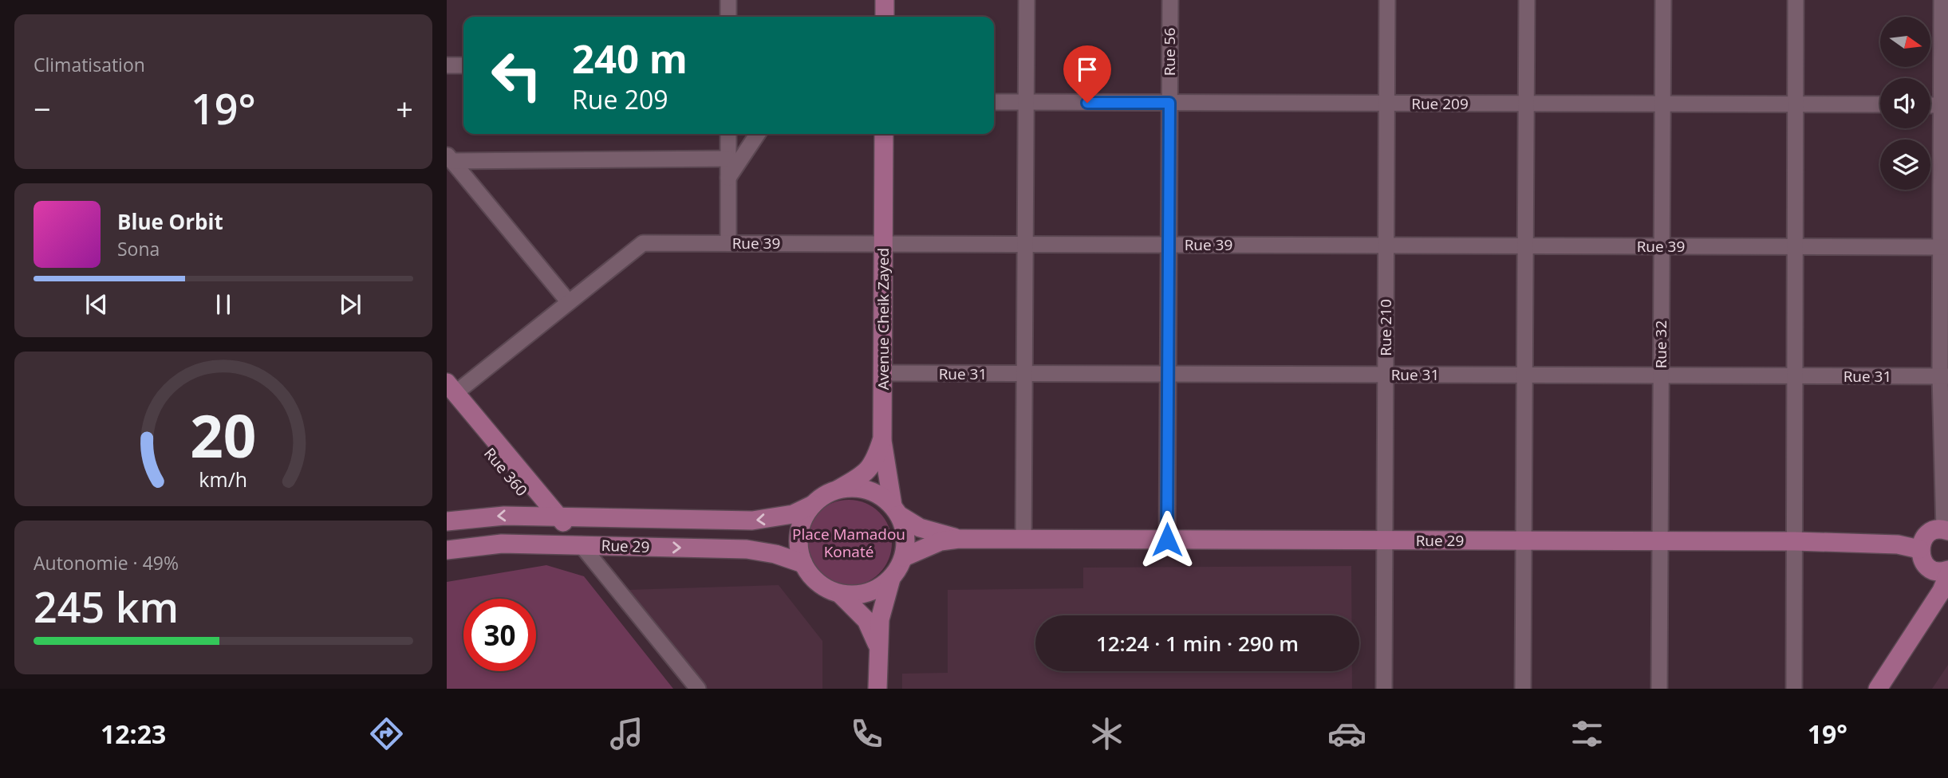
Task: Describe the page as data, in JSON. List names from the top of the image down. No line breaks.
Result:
{"streets":{"main road":["Avenue Cheik Zayed","Rue 360","Rue 29"],"street":["Rue 56","Rue 209","Rue 39","Rue 210","Rue 32","Rue 31"]},"crossings":[["Rue 56","Rue 209"],["Rue 56","Rue 39"],["Rue 56","Rue 31"],["Rue 56","Rue 29"],["Rue 209","Rue 210"],["Rue 209","Rue 32"],["Rue 39","Avenue Cheik Zayed"],["Rue 39","Rue 210"],["Rue 39","Rue 32"],["Rue 39","Rue 360"],["Avenue Cheik Zayed","Rue 31"],["Avenue Cheik Zayed","Rue 29"],["Rue 210","Rue 31"],["Rue 210","Rue 29"],["Rue 32","Rue 31"],["Rue 32","Rue 29"],["Rue 360","Rue 29"]],"parks":["Place Mamadou Konaté"],"north":"right","page":{"tile":["Climatisation",["Autonomie · 49%","245 km"]],"turn":["240 m","Rue 209"],"heat":["−","19°","+"],"song":["Blue Orbit","Sona"],"limit":"30","trip":"12:24 · 1 min · 290 m","tabs":["12:23","19°"],"gauge":["20","km/h"]}}
